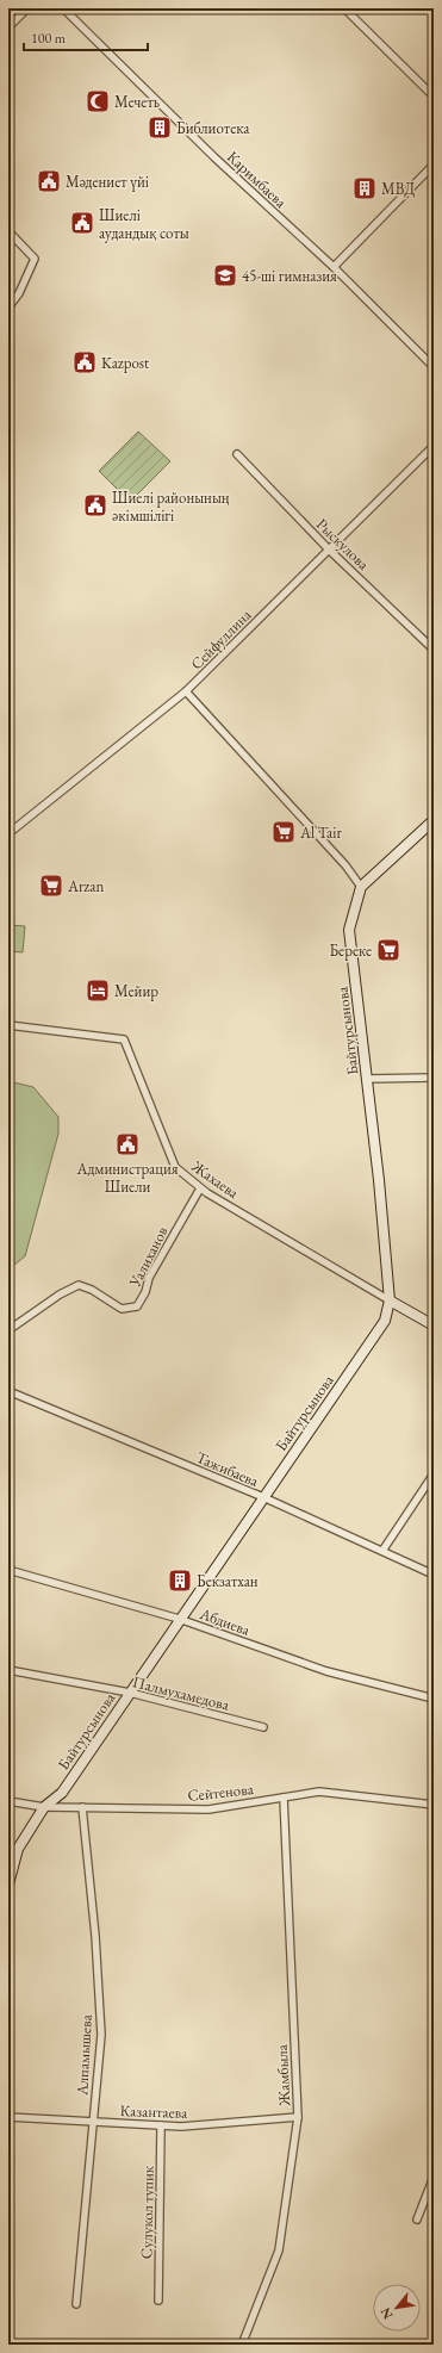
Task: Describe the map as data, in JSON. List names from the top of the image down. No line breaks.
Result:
{"streets":{"main road":["Байтурсынова","Жахаева"],"street":["Каримбаева","Рыскулова","Сейфуллина","Уалиханов","Тажибаева","Абдиева","Палмухамедова","Сейтенова","Алпамышева","Жамбыла","Казантаева","Сулукол тупик"]},"crossings":[["Рыскулова","Сейфуллина"],["Байтурсынова","Жахаева"],["Байтурсынова","Тажибаева"],["Байтурсынова","Абдиева"],["Байтурсынова","Палмухамедова"],["Байтурсынова","Сейтенова"],["Жахаева","Уалиханов"],["Сейтенова","Алпамышева"],["Сейтенова","Жамбыла"],["Алпамышева","Казантаева"],["Жамбыла","Казантаева"],["Казантаева","Сулукол тупик"]],"places":{"mosque":["Мечеть"],"building":["Библиотека","МВД","Бекзатхан"],"public building":["Мәдениет үйі","Шиелі аудандық соты","Kazpost","Шиелі районының әкімшілігі","Администрация Шиели"],"school or university":["45-ші гимназия"],"supermarket":["Al Tair","Arzan","Береке"],"hotel":["Мейир"]},"scale_bar":"100 m","north":"bottom left"}
